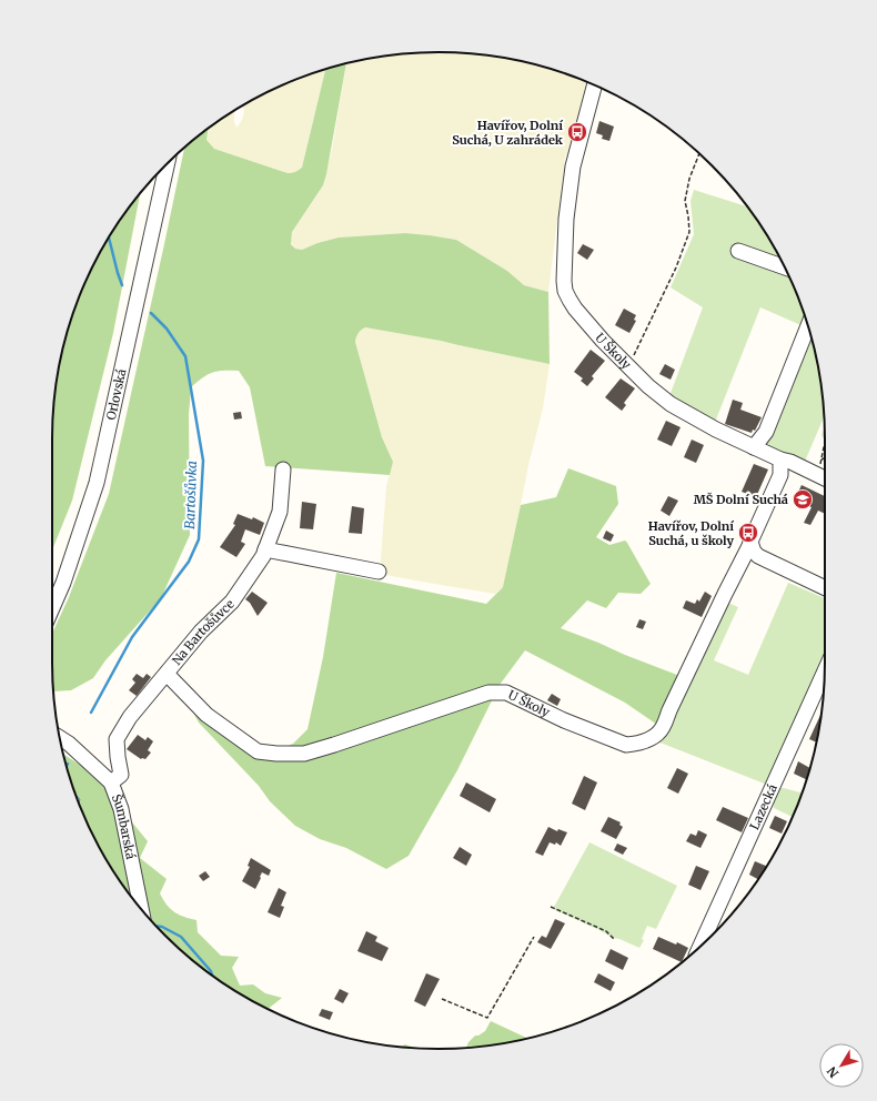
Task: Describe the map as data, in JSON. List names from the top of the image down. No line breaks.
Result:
{"streets":{"street":["U Školy","Orlovská","Na Bartošůvce","Lazecká","Šumbarská"]},"crossings":[["U Školy","Na Bartošůvce"],["Na Bartošůvce","Šumbarská"]],"water":["Bartošůvka"],"places":{"bus stop":["Havířov, Dolní Suchá, U zahrádek","Havířov, Dolní Suchá, u školy"],"school or university":["MŠ Dolní Suchá"]},"north":"bottom left"}
